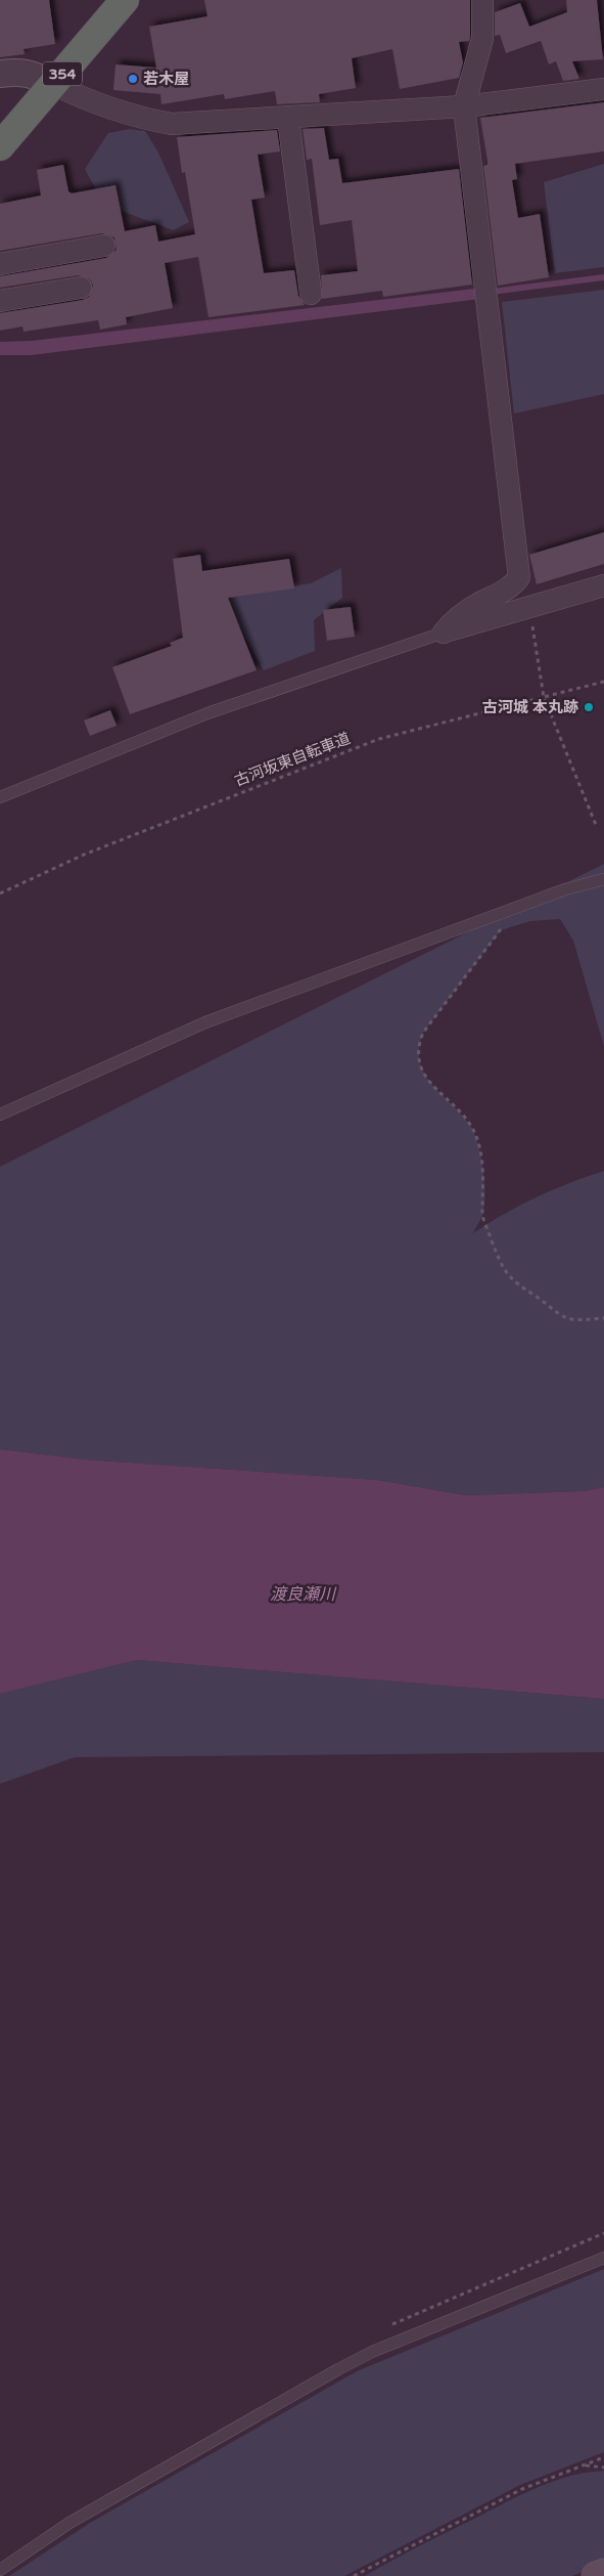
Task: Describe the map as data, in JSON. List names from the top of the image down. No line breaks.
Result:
{"streets":{"highway":["354"],"path":["古河坂東自転車道"]},"water":["渡良瀬川"],"places":["若木屋","古河城 本丸跡"]}
